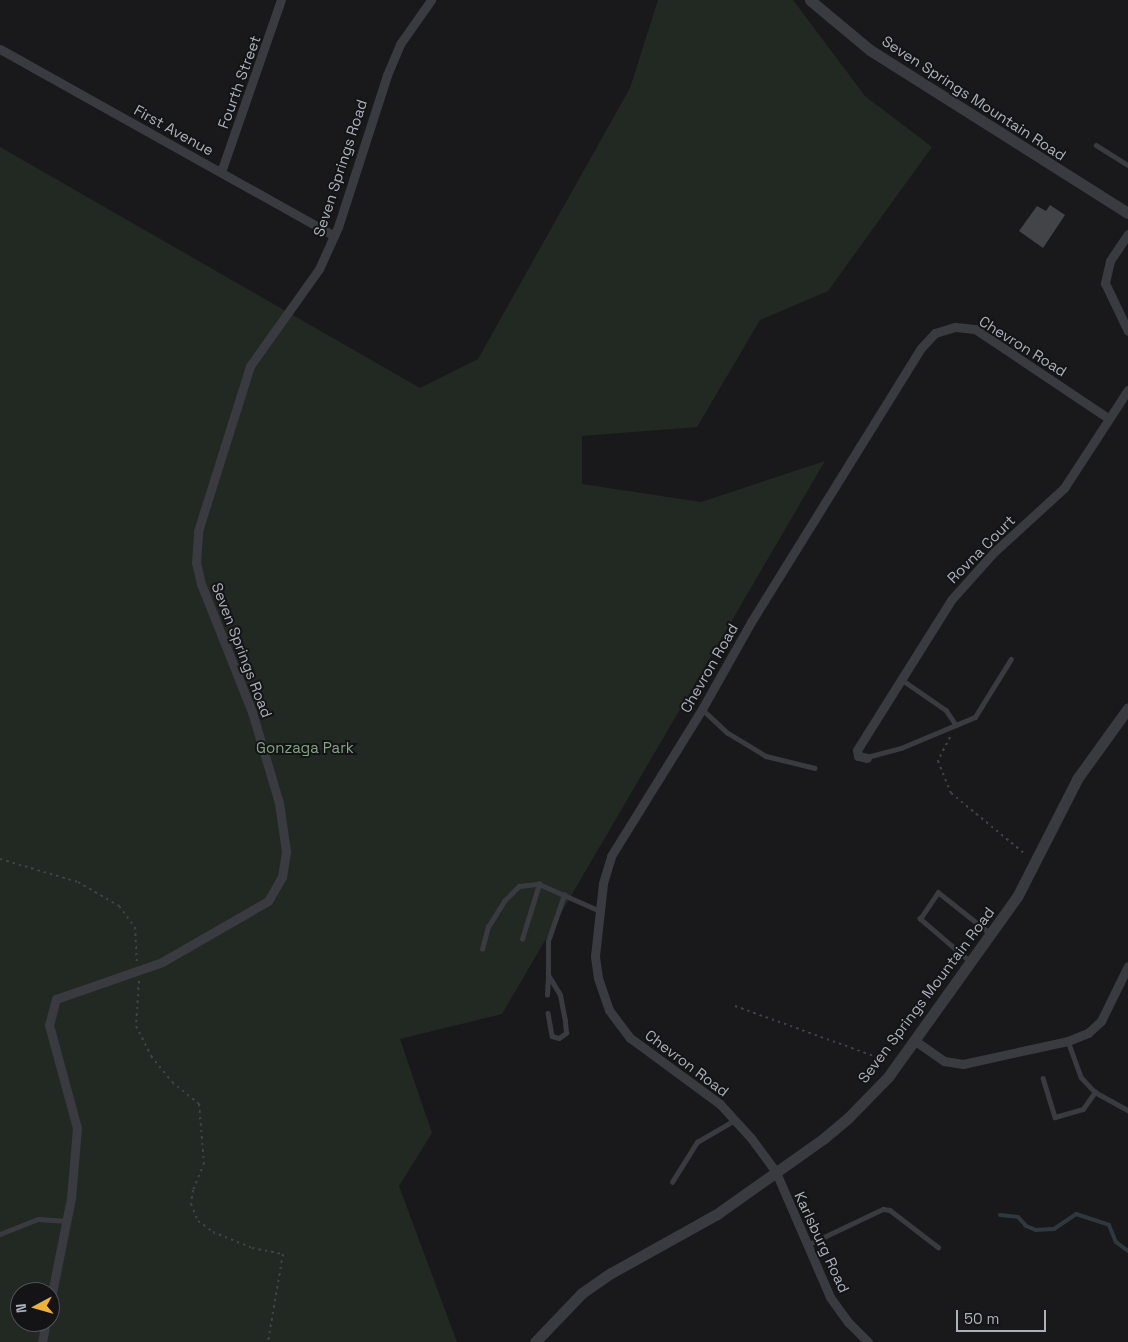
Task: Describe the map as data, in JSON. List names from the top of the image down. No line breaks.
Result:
{"streets":{"street":["Fourth Street","Seven Springs Mountain Road","First Avenue","Seven Springs Road","Chevron Road","Rovna Court","Karlsburg Road"]},"crossings":[["Fourth Street","First Avenue"],["Seven Springs Mountain Road","Chevron Road"],["Seven Springs Mountain Road","Karlsburg Road"],["First Avenue","Seven Springs Road"],["Chevron Road","Rovna Court"],["Chevron Road","Karlsburg Road"]],"parks":["Gonzaga Park"],"scale_bar":"50 m","north":"left"}
